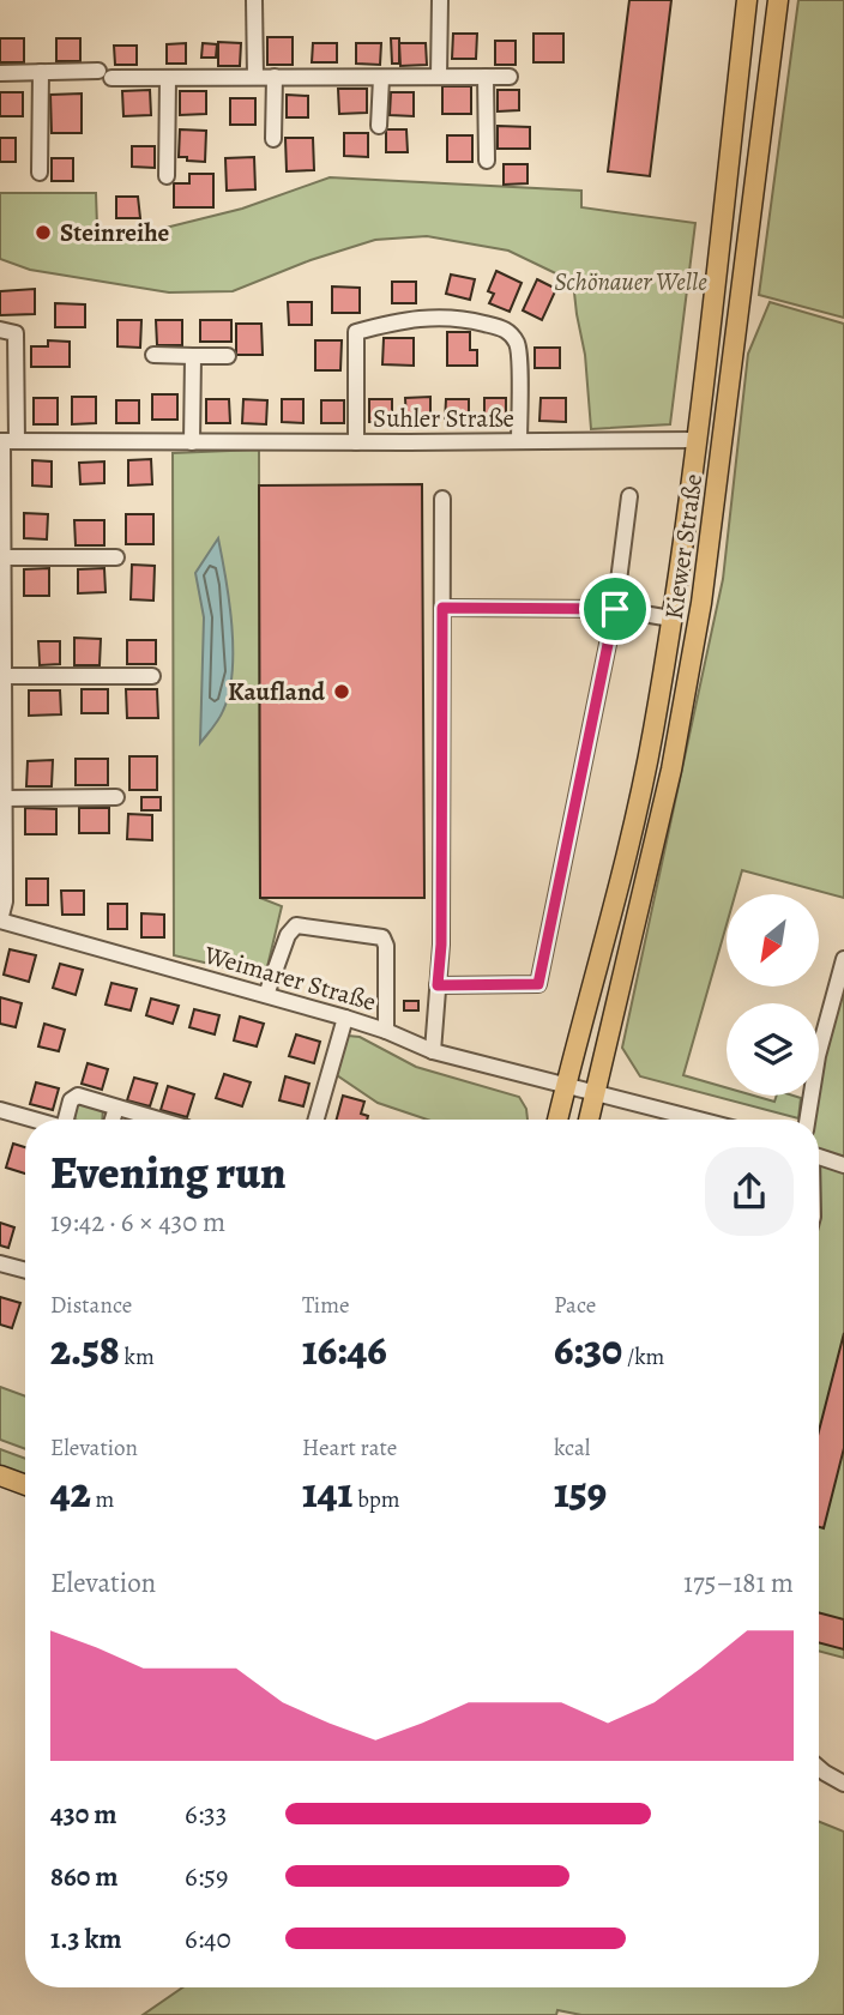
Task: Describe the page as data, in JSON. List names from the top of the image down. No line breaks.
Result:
{"streets":{"main road":["Kiewer Straße"],"street":["Suhler Straße","Weimarer Straße"]},"crossings":[["Suhler Straße","Kiewer Straße"],["Kiewer Straße","Weimarer Straße"]],"parks":["Schönauer Welle"],"places":["Steinreihe","Kaufland"],"north":"bottom left","page":{"heading":["Evening run","19:42 · 6 × 430 m"],"stats":[["Distance","2.58 km"],["Time","16:46"],["Pace","6:30 /km"],["Elevation","42 m"],["Heart rate","141 bpm"],["kcal","159"]],"chart":["Elevation","175–181 m"],"list":[{"name":"430 m","note":"6:33"},{"name":"860 m","note":"6:59"},{"name":"1.3 km","note":"6:40"}]}}
